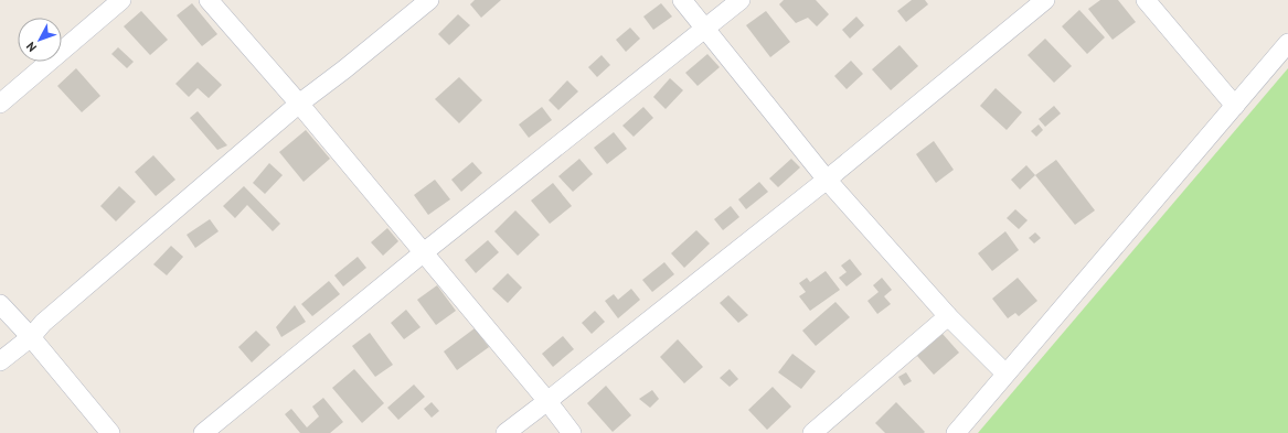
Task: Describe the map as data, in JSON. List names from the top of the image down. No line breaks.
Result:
{"north":"bottom left"}
